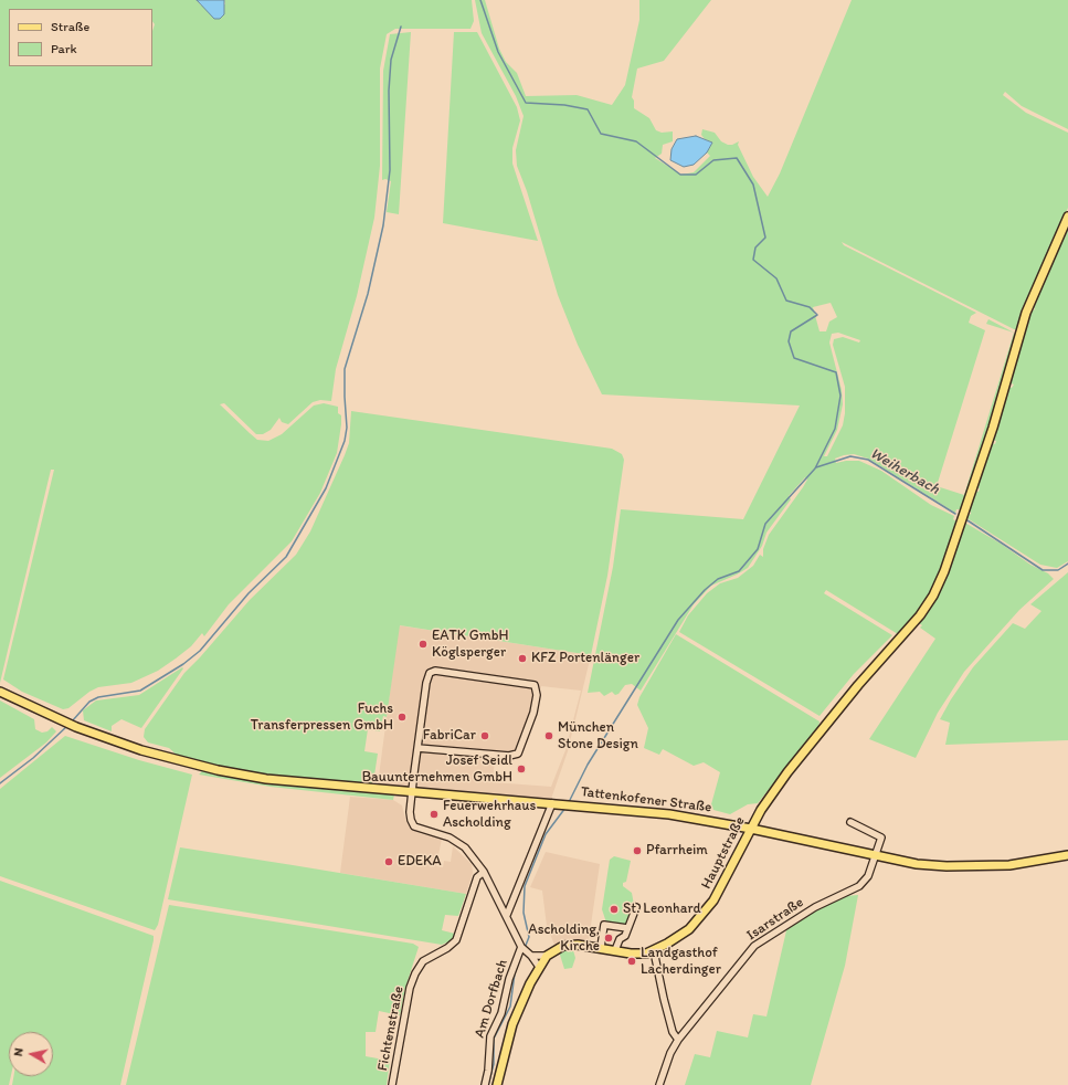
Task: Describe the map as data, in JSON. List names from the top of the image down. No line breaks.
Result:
{"streets":{"main road":["Tattenkofener Straße","Hauptstraße"],"street":["Isarstraße","Am Dorfbach","Fichtenstraße"]},"crossings":[["Tattenkofener Straße","Hauptstraße"],["Tattenkofener Straße","Isarstraße"]],"water":["Weiherbach"],"places":["EATK GmbH Köglsperger","KFZ Portenlänger","Fuchs Transferpressen GmbH","FabriCar","München Stone Design","Josef Seidl Bauunternehmen GmbH","Feuerwehrhaus Ascholding","Pfarrheim","EDEKA","St. Leonhard","Ascholding, Kirche","Landgasthof Lacherdinger"],"legend":["Straße","Park"],"north":"left"}
